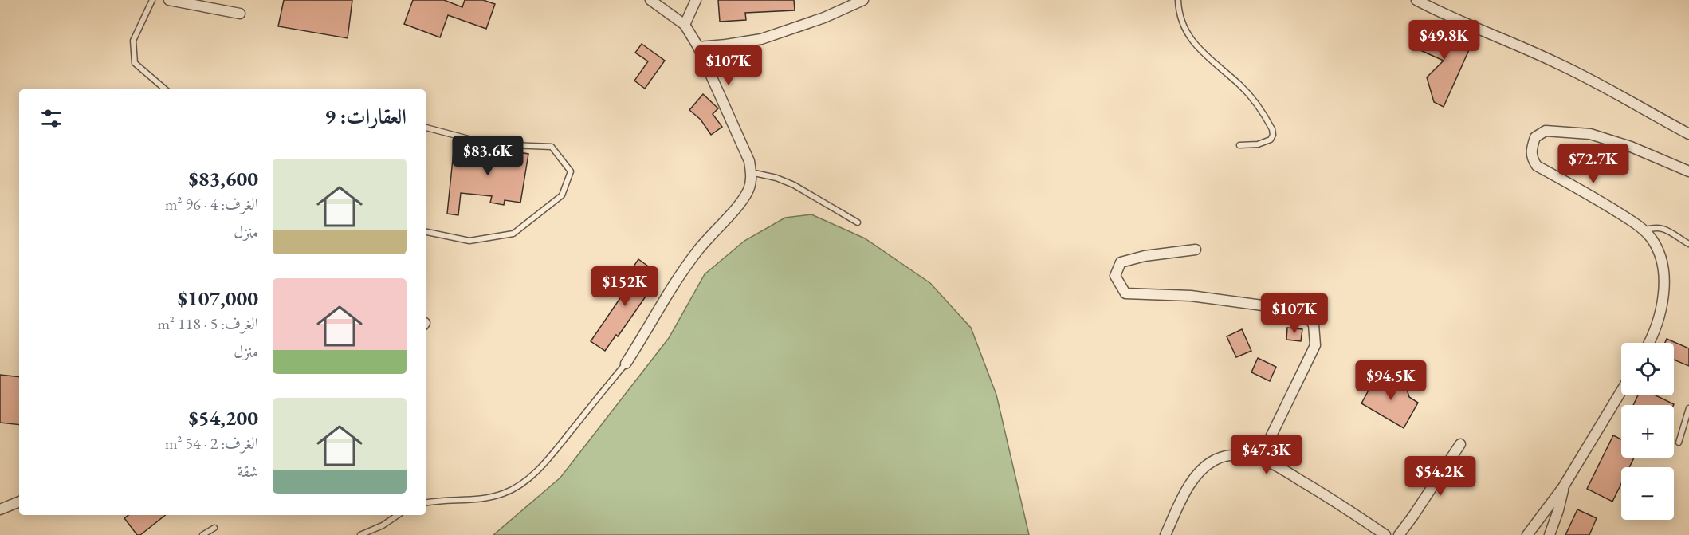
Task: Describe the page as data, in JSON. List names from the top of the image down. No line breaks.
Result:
{"page":{"price":["$49.8K","$107K","$83.6K","$72.7K","$152K","$107K","$94.5K","$47.3K","$54.2K"],"heading":"العقارات: 9","list":[{"name":"$83,600","note":"الغرف: 4 · 96 m² · منزل"},{"name":"$107,000","note":"الغرف: 5 · 118 m² · منزل"},{"name":"$54,200","note":"الغرف: 2 · 54 m² · شقة"}],"map_buttons":["+","−"]}}
